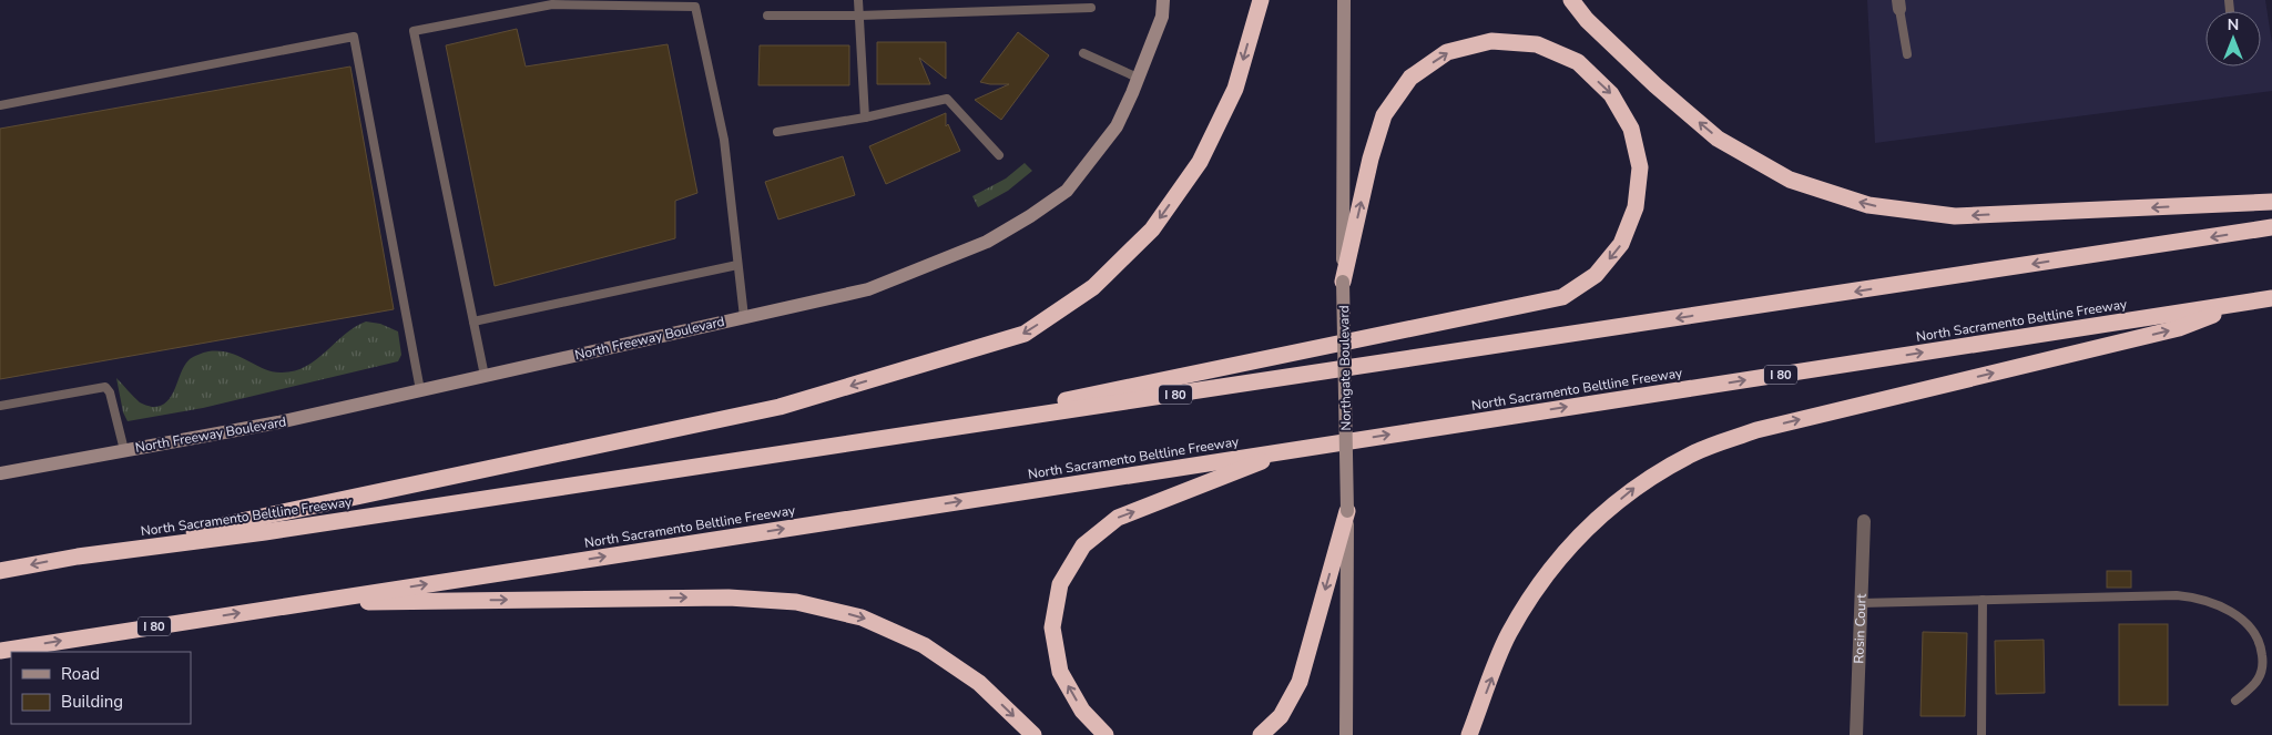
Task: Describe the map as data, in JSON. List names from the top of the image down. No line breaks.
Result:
{"streets":{"highway":["North Sacramento Beltline Freeway","I 80"],"street":["North Freeway Boulevard","Northgate Boulevard","Rosin Court"]},"legend":["Road","Building"],"north":"top"}
